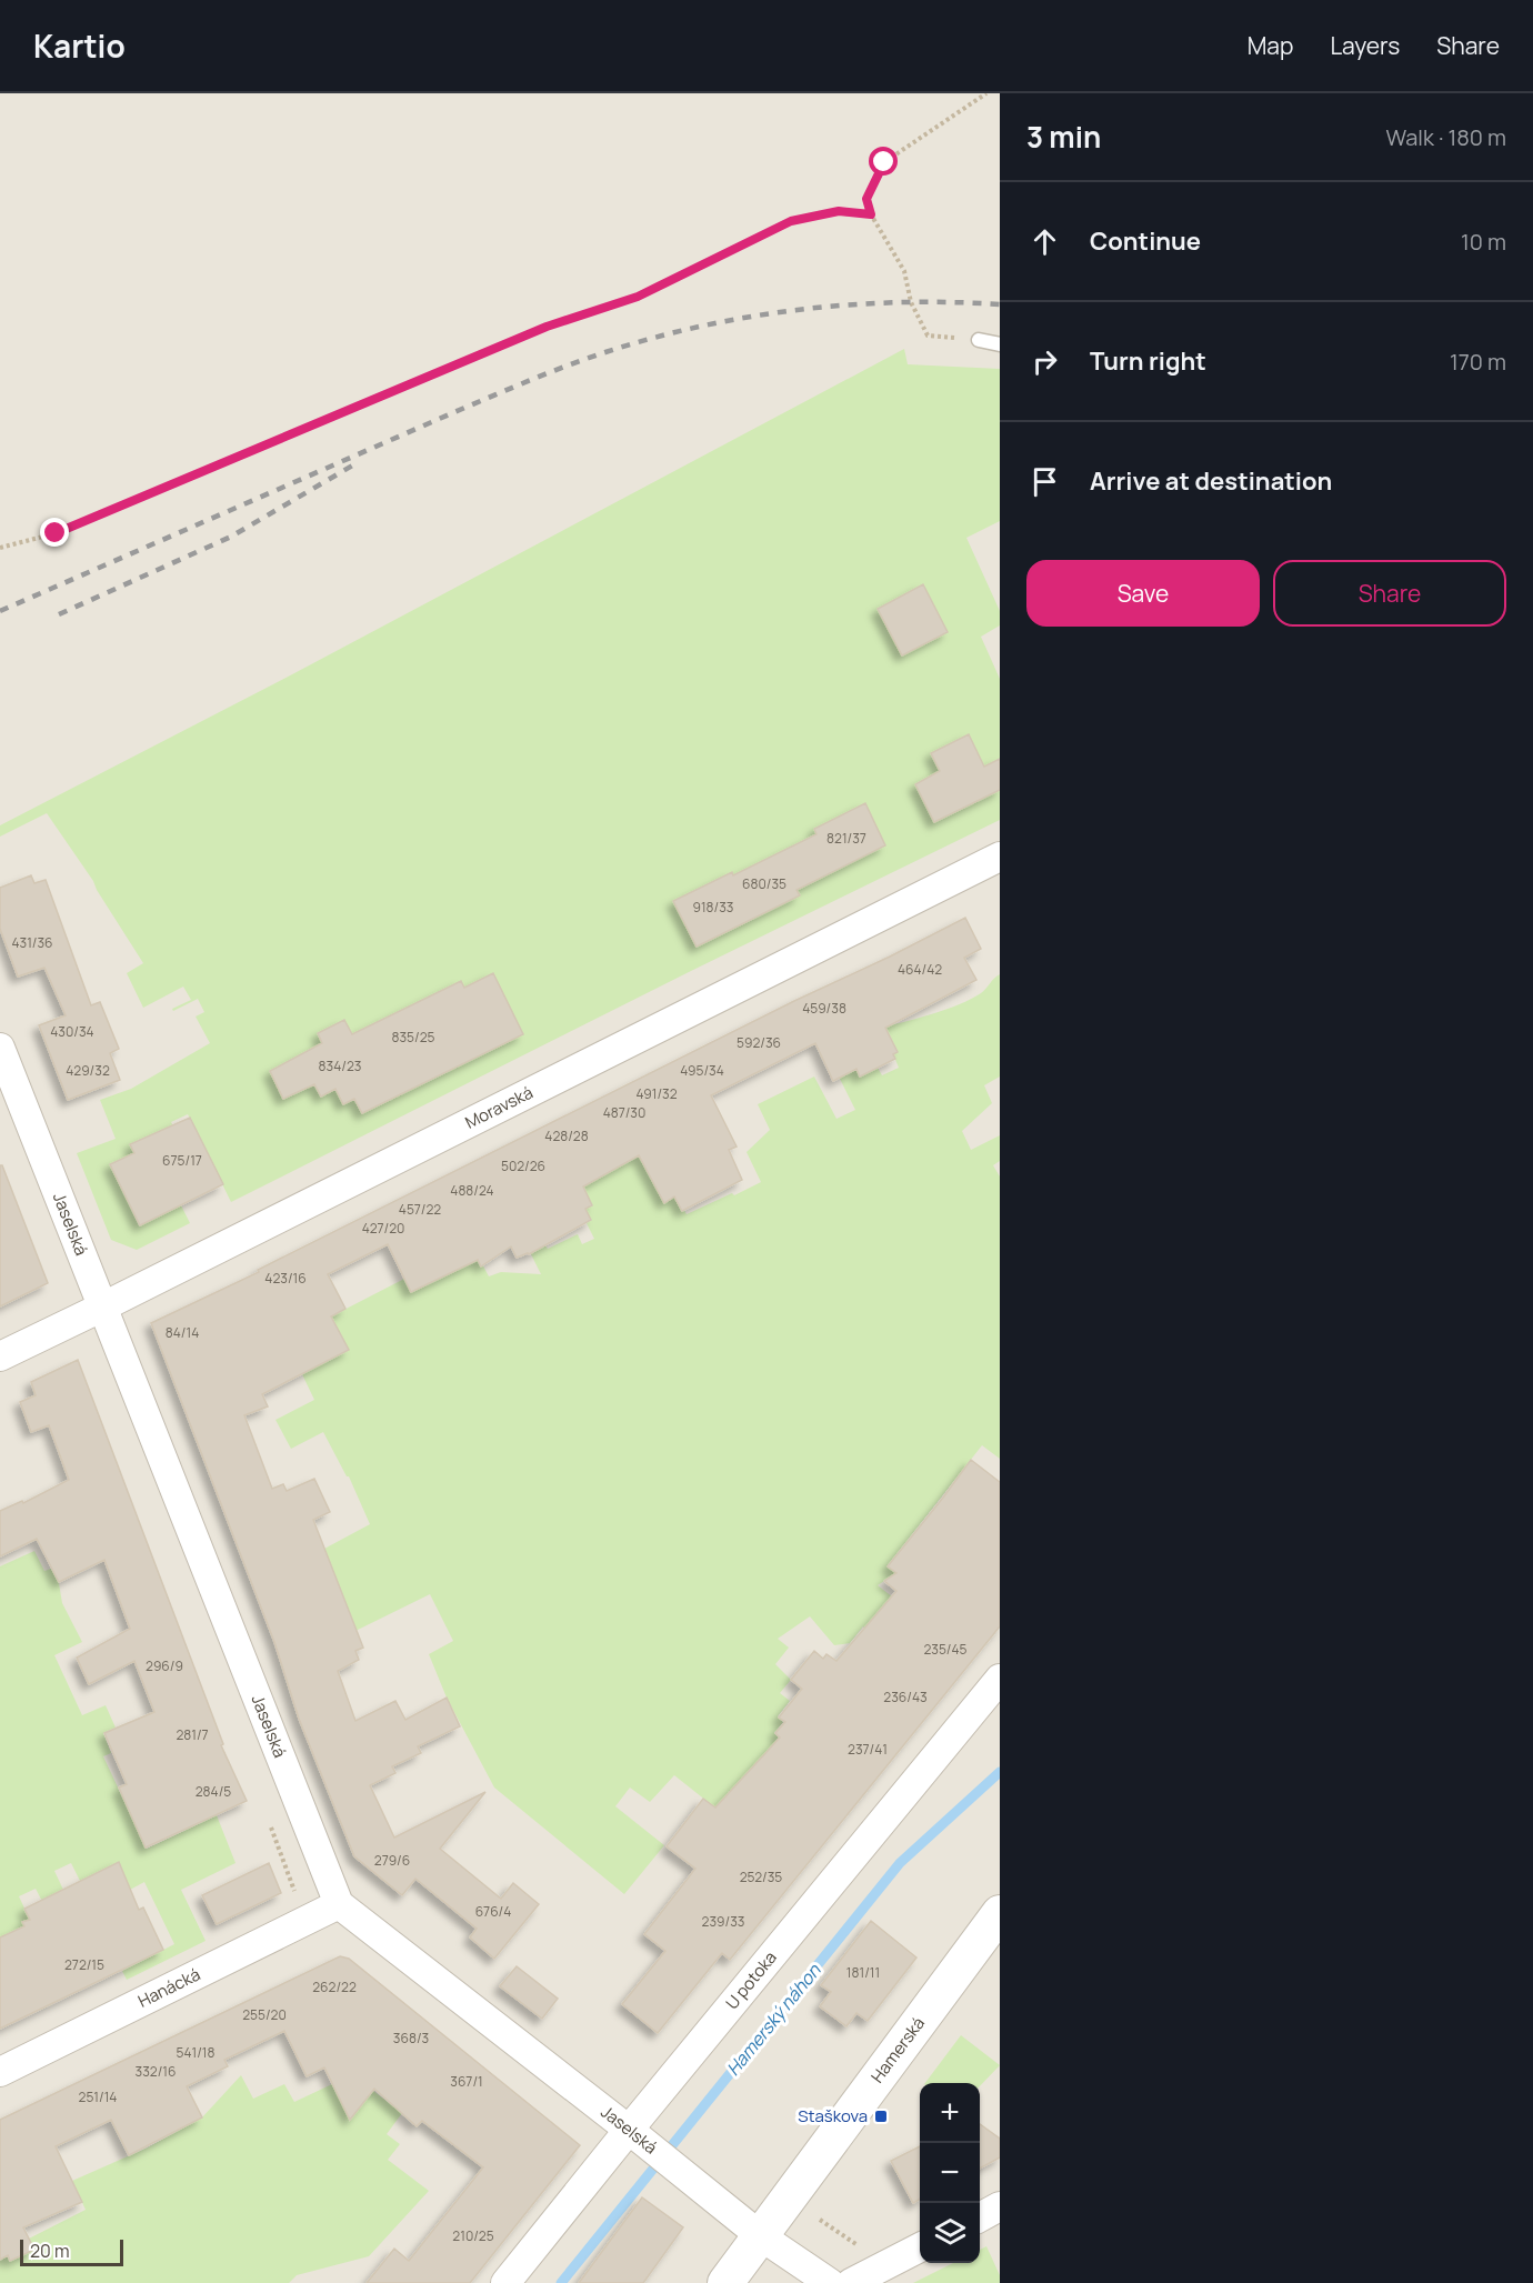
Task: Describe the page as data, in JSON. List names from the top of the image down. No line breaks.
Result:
{"streets":{"street":["Moravská","Jaselská","U potoka","Hanácká","Hamerská"]},"crossings":[["Moravská","Jaselská"],["Jaselská","U potoka"],["Jaselská","Hanácká"],["Jaselská","Hamerská"]],"water":["Hamerský náhon"],"places":{"transit":["Staškova"]},"house_numbers":["821/37","680/35","918/33","431/36","464/42","459/38","430/34","835/25","592/36","834/23","429/32","495/34","491/32","487/30","428/28","675/17","502/26","488/24","457/22","427/20","423/16","84/14","235/45","296/9","236/43","281/7","237/41","284/5","279/6","252/35","676/4","239/33","272/15","181/11","262/22","255/20","368/3","541/18","332/16","367/1","251/14","210/25"],"scale_bar":"20 m","page":{"header":"Kartio","nav":["Map","Layers","Share"],"heading":["3 min","Walk · 180 m"],"list":[["Continue","10 m"],["Turn right","170 m"],"Arrive at destination"],"buttons":["Save","Share"],"map_buttons":["+","−"],"scale":"20 m"}}
